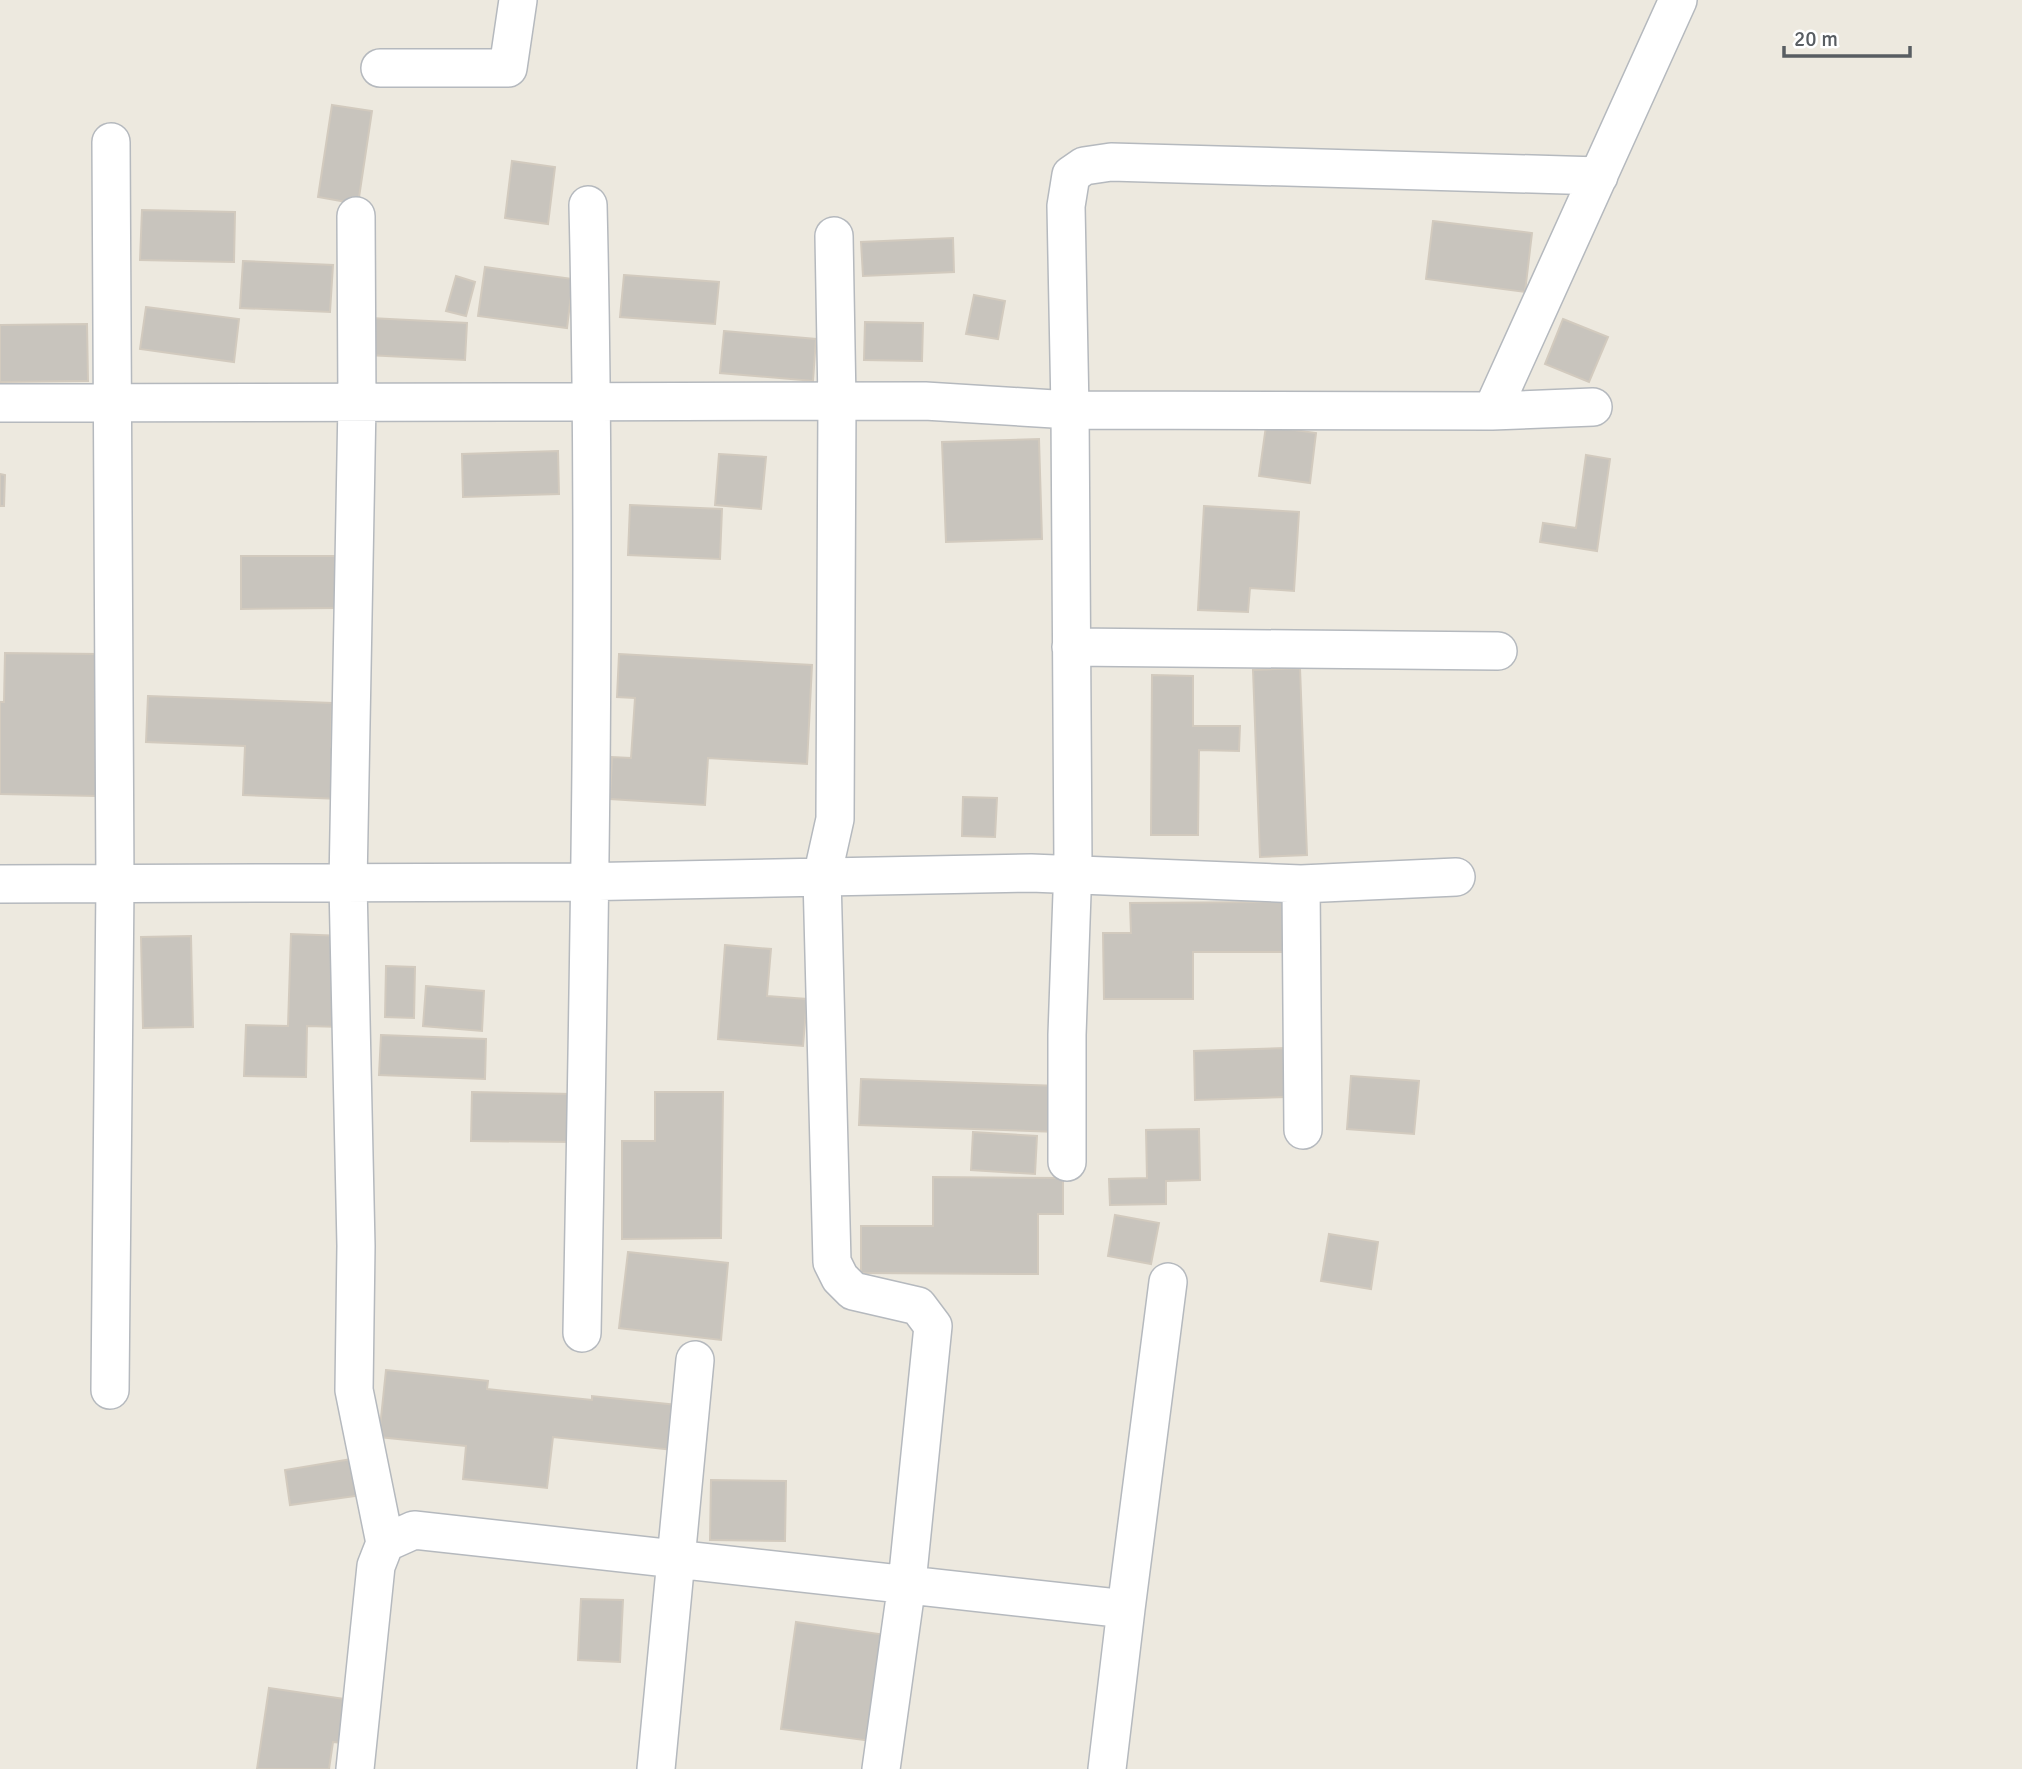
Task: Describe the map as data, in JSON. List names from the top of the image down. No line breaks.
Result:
{"scale_bar":"20 m"}
